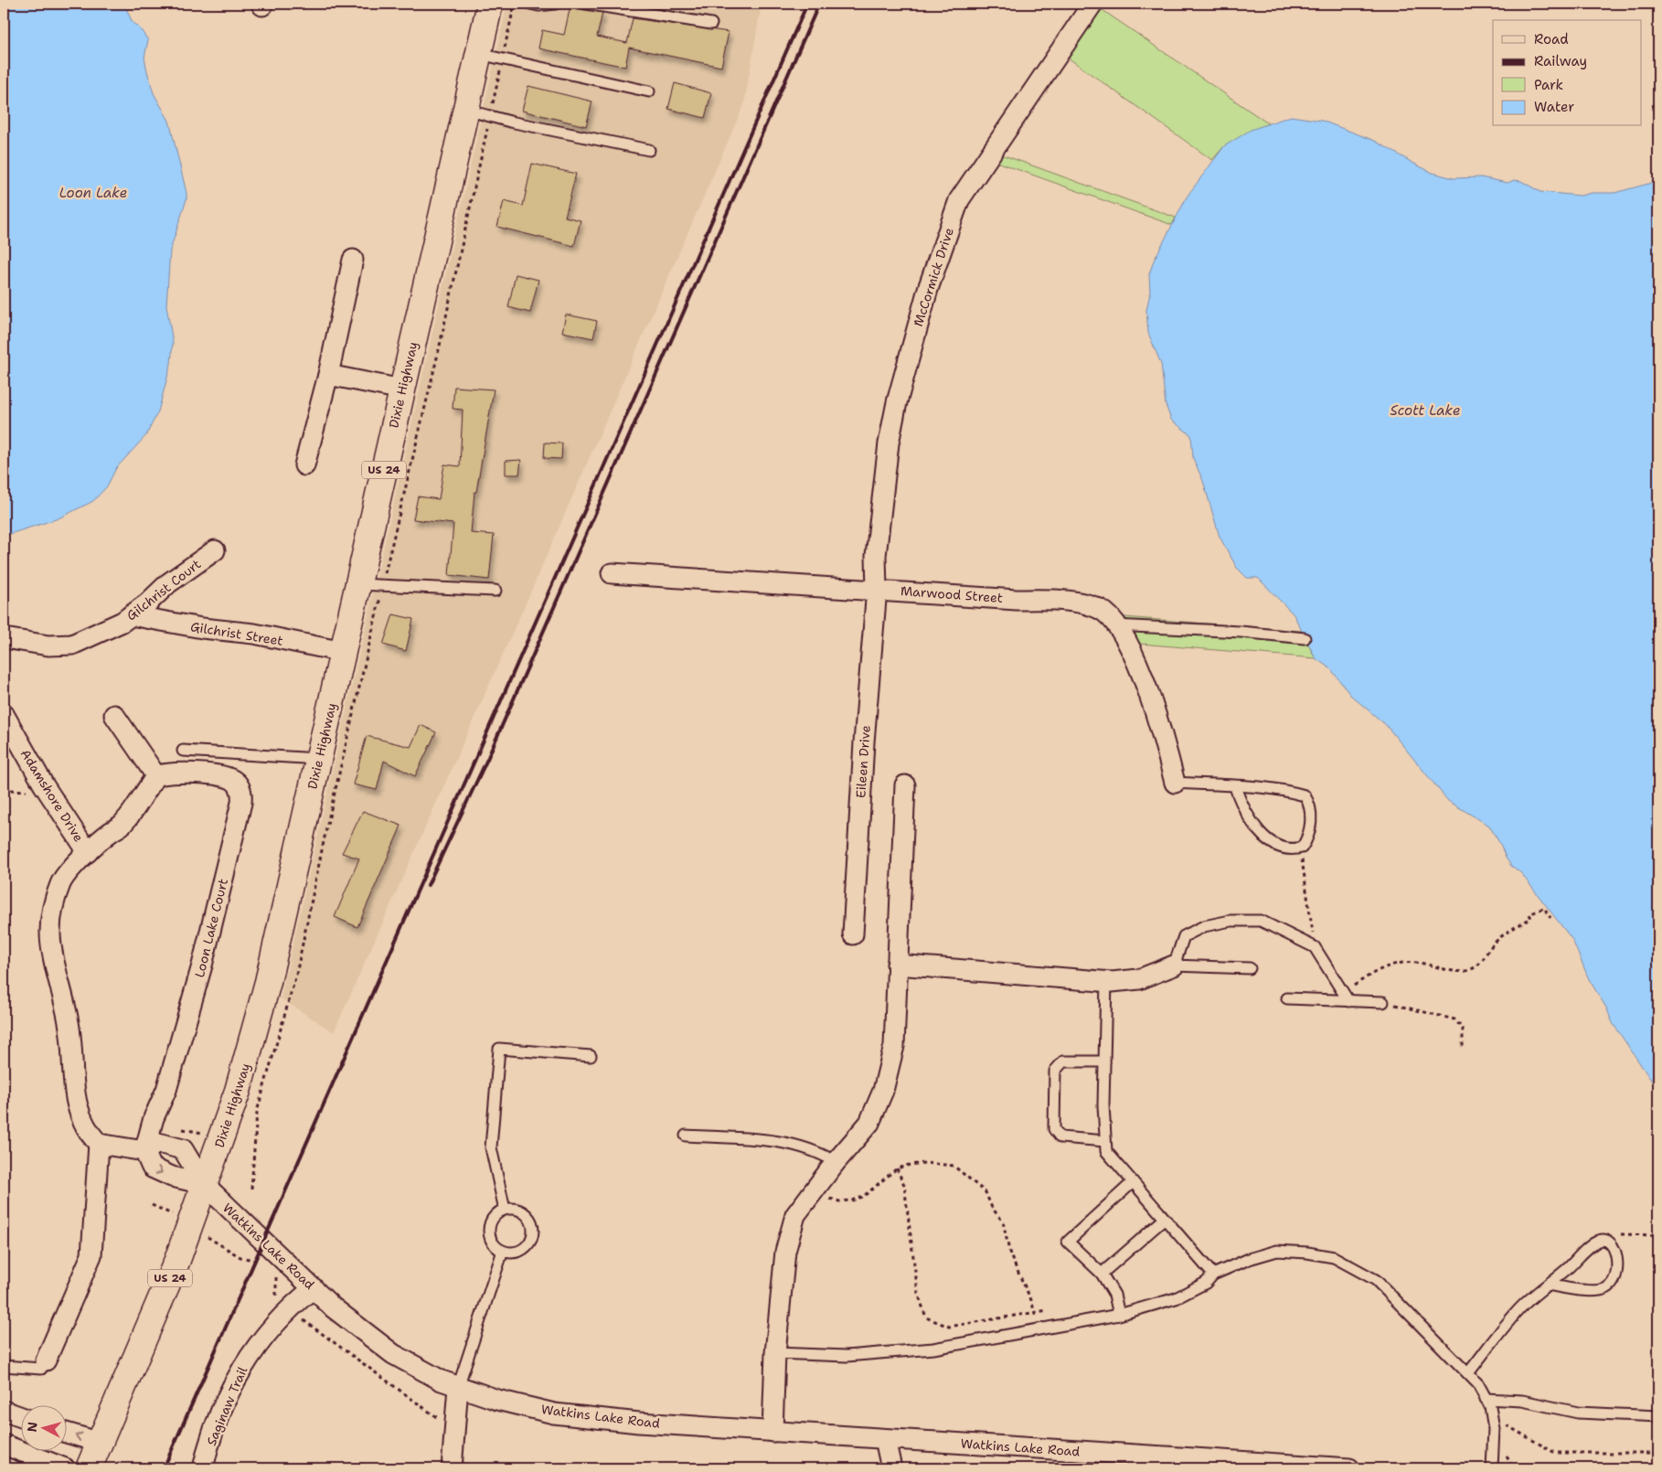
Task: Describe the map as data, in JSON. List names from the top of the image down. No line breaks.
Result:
{"streets":{"main road":["Dixie Highway","US 24"],"street":["McCormick Drive","Gilchrist Court","Marwood Street","Gilchrist Street","Eileen Drive","Adamshore Drive","Loon Lake Court","Watkins Lake Road","Saginaw Trail"]},"crossings":[["McCormick Drive","Marwood Street"],["McCormick Drive","Eileen Drive"],["Dixie Highway","Gilchrist Street"],["Dixie Highway","Watkins Lake Road"],["Gilchrist Court","Gilchrist Street"],["Marwood Street","Eileen Drive"],["Loon Lake Court","Watkins Lake Road"],["Watkins Lake Road","Saginaw Trail"]],"water":["Loon Lake","Scott Lake"],"legend":["Road","Railway","Park","Water"],"north":"left"}
